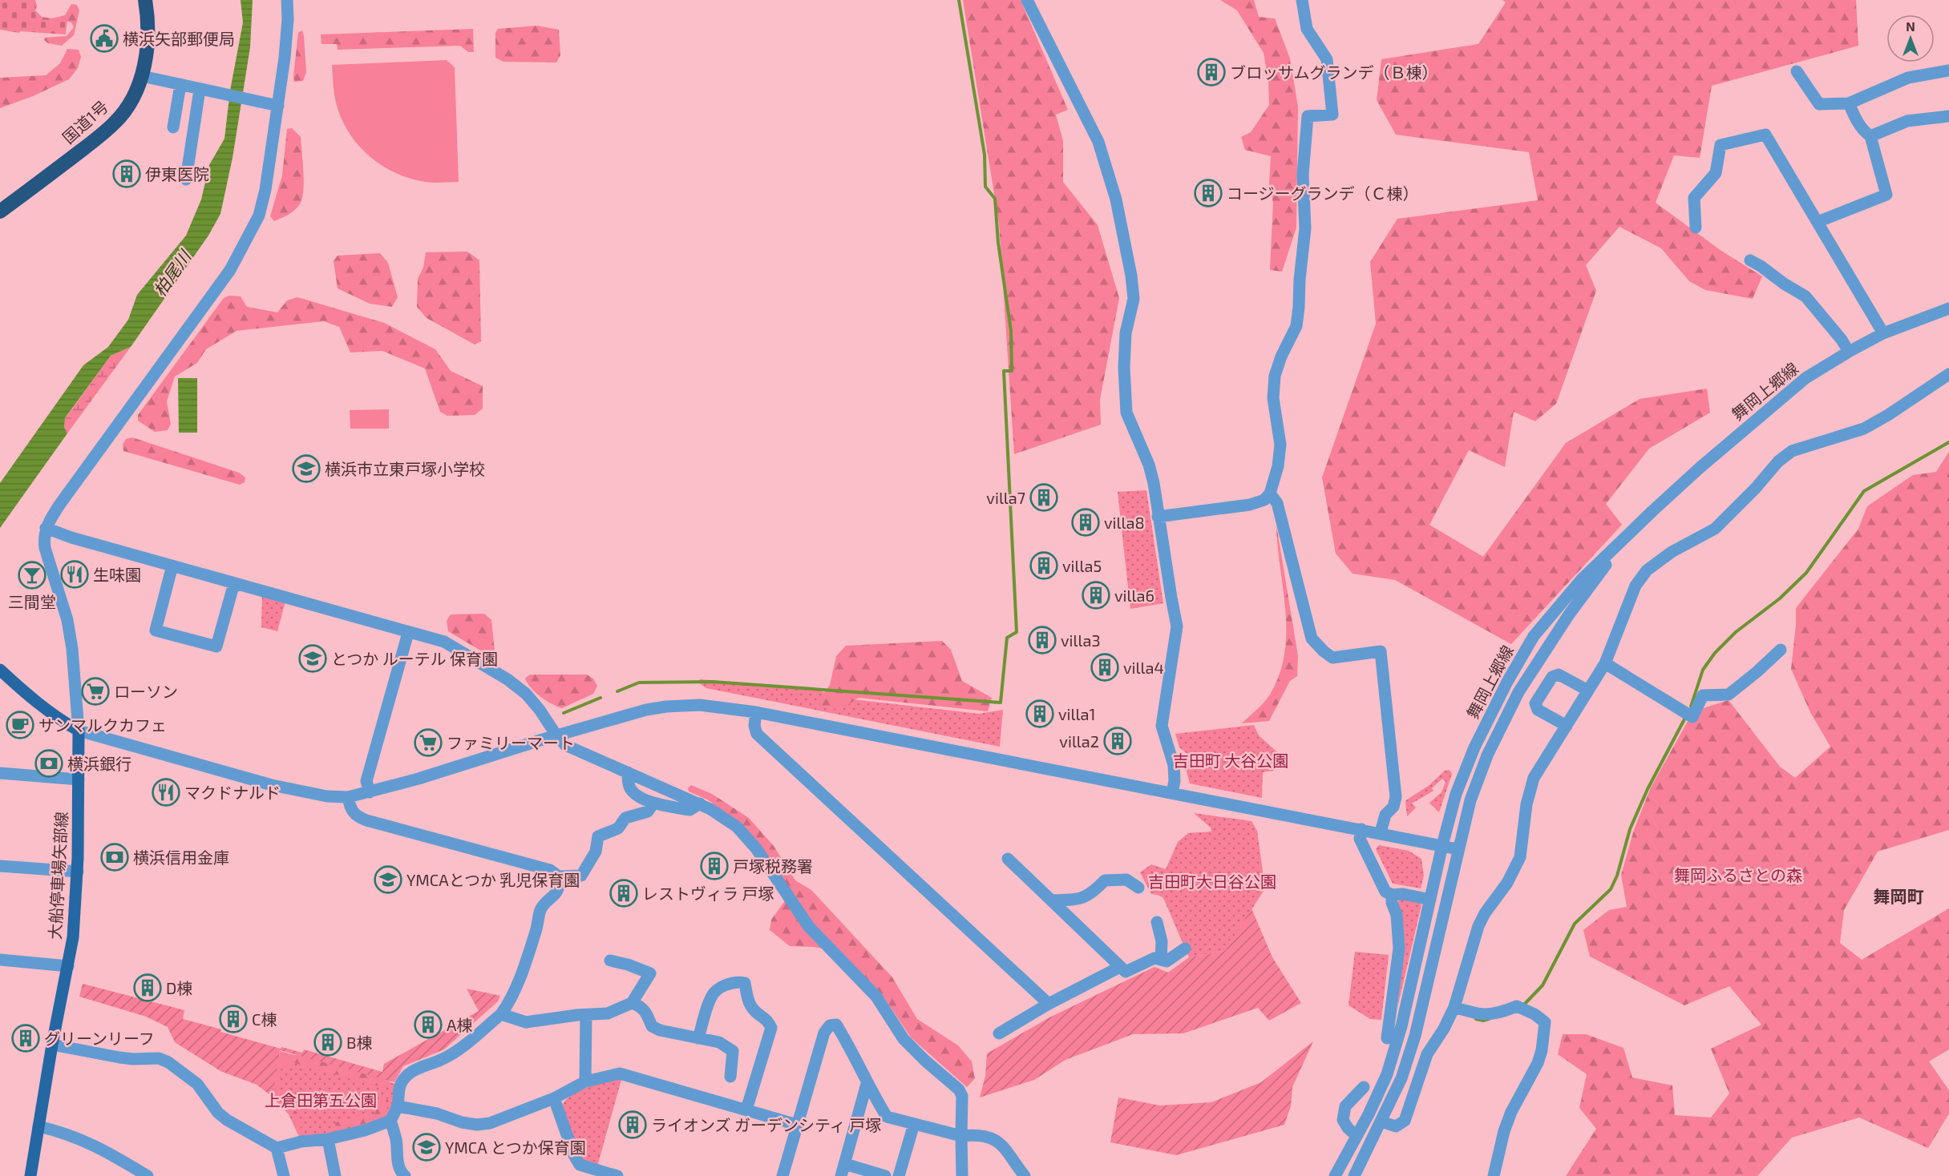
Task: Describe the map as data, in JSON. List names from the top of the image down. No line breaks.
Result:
{"streets":{"highway":["国道1号"],"main road":["大船停車場矢部線"],"street":["舞岡上郷線"]},"districts":["舞岡町"],"water":["柏尾川"],"parks":["吉田町 大谷公園","舞岡ふるさとの森","吉田町大日谷公園","上倉田第五公園"],"places":{"public building":["横浜矢部郵便局"],"building":["ブロッサムグランデ（Ｂ棟）","伊東医院","コージーグランデ（Ｃ棟）","villa7","villa8","villa5","villa6","villa3","villa4","villa1","villa2","戸塚税務署","レストヴィラ 戸塚","D棟","C棟","A棟","グリーンリーフ","B棟","ライオンズ ガーデンシティ 戸塚"],"school or university":["横浜市立東戸塚小学校","とつか ルーテル 保育園","YMCAとつか 乳児保育園","YMCA とつか保育園"],"restaurant":["生味園","マクドナルド"],"bar":["三間堂"],"supermarket":["ローソン","ファミリーマート"],"cafe":["サンマルクカフェ"],"bank":["横浜銀行","横浜信用金庫"]},"north":"top"}
